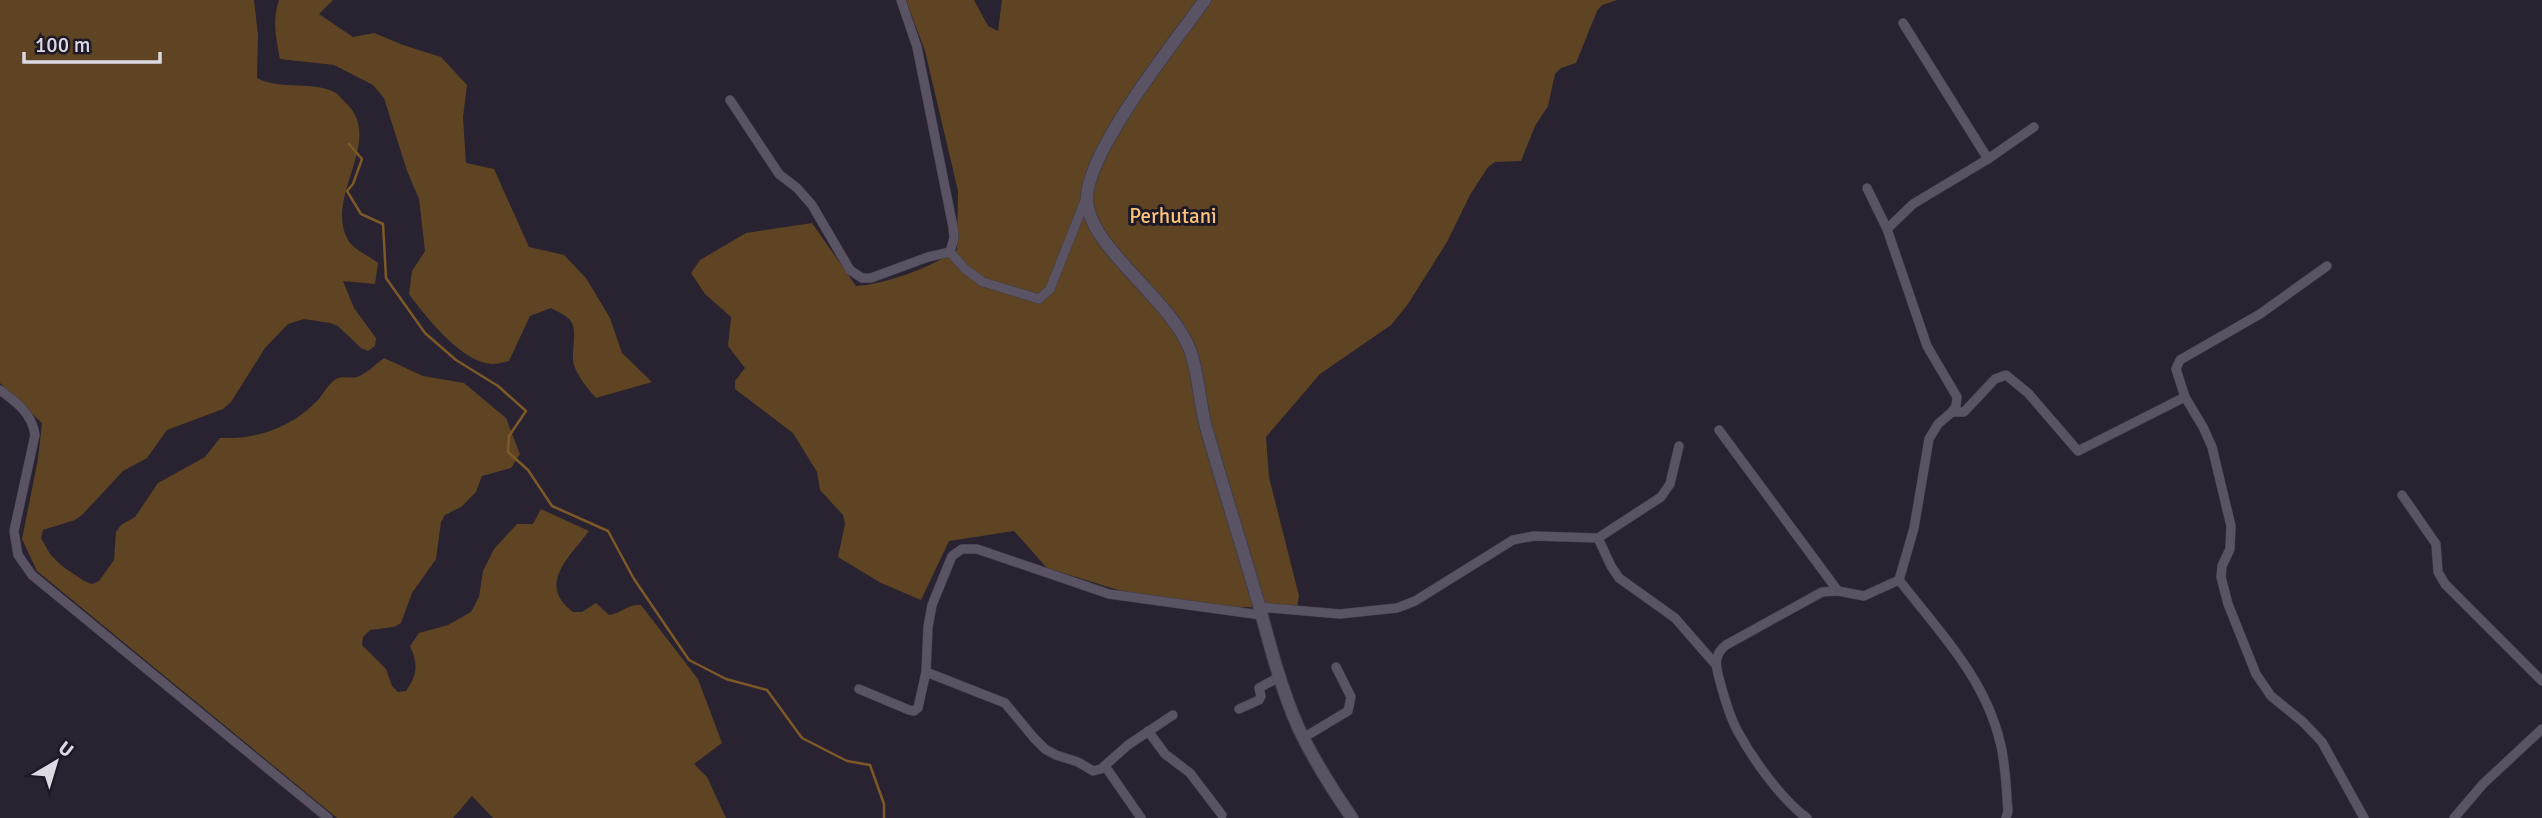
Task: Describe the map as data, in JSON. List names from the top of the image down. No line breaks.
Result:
{"parks":["Perhutani"],"scale_bar":"100 m","north":"top right"}
